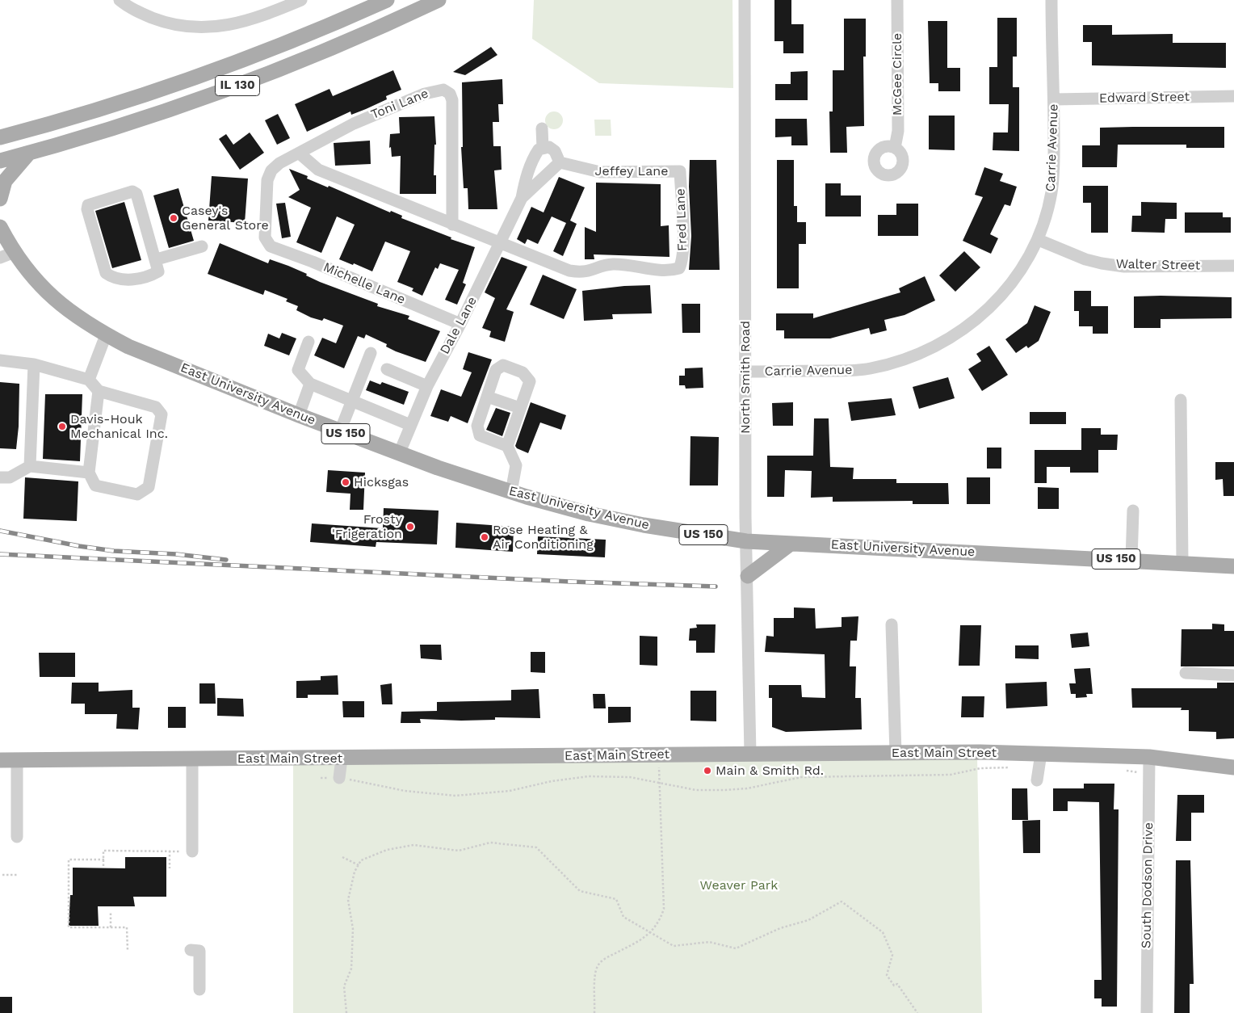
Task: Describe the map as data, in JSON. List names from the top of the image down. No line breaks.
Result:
{"streets":{"main road":["IL 130","East University Avenue","US 150","East Main Street"],"street":["McGee Circle","Edward Street","Toni Lane","Carrie Avenue","Jeffey Lane","Fred Lane","Walter Street","Michelle Lane","Dale Lane","North Smith Road","South Dodson Drive"]},"crossings":[["Edward Street","Carrie Avenue"],["Toni Lane","Michelle Lane"],["Carrie Avenue","Walter Street"],["Carrie Avenue","North Smith Road"],["Jeffey Lane","Fred Lane"],["Jeffey Lane","Dale Lane"],["Fred Lane","Dale Lane"],["Michelle Lane","Dale Lane"],["Dale Lane","East University Avenue"],["North Smith Road","East University Avenue"],["North Smith Road","East Main Street"],["East Main Street","South Dodson Drive"]],"parks":["Weaver Park"],"places":["Casey's General Store","Davis-Houk Mechanical Inc.","Hicksgas","Frosty 'Frigeration","Rose Heating & Air Conditioning","Main & Smith Rd."]}
